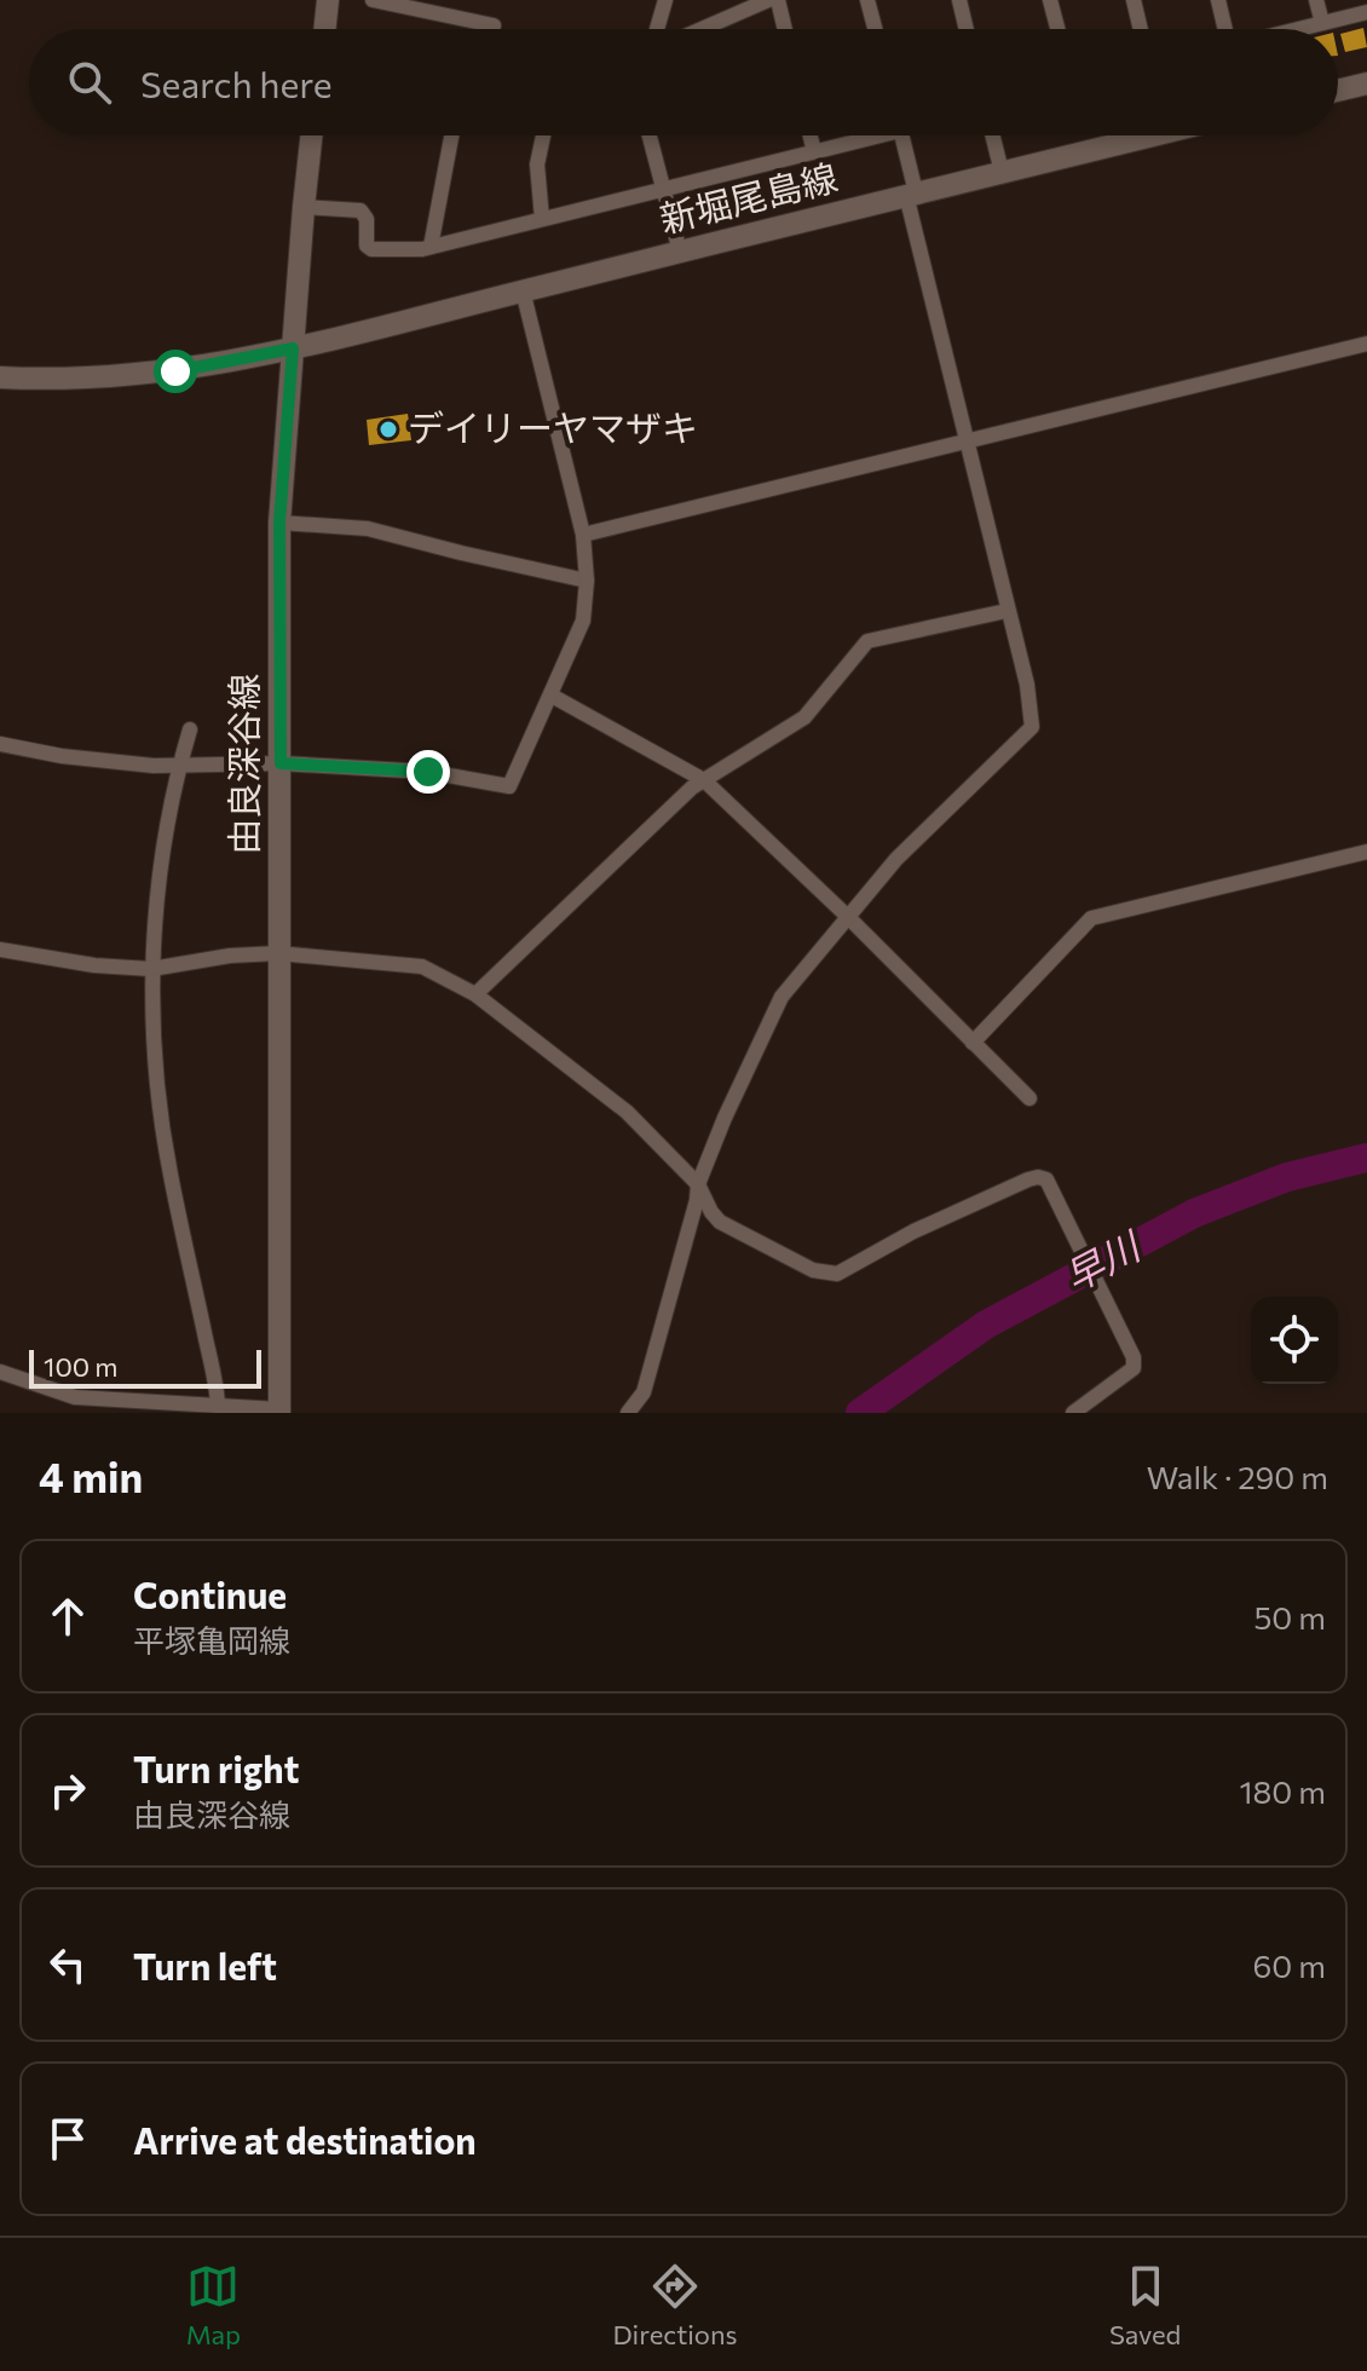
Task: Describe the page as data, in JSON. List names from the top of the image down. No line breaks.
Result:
{"streets":{"main road":["新堀尾島線","由良深谷線"]},"crossings":[["新堀尾島線","由良深谷線"]],"water":["早川"],"places":["デイリーヤマザキ"],"scale_bar":"100 m","page":{"search":"Search here","scale":"100 m","heading":["4 min","Walk · 290 m"],"list":[["Continue","平塚亀岡線","50 m"],["Turn right","由良深谷線","180 m"],["Turn left","60 m"],"Arrive at destination"],"nav":["Map","Directions","Saved"]}}
